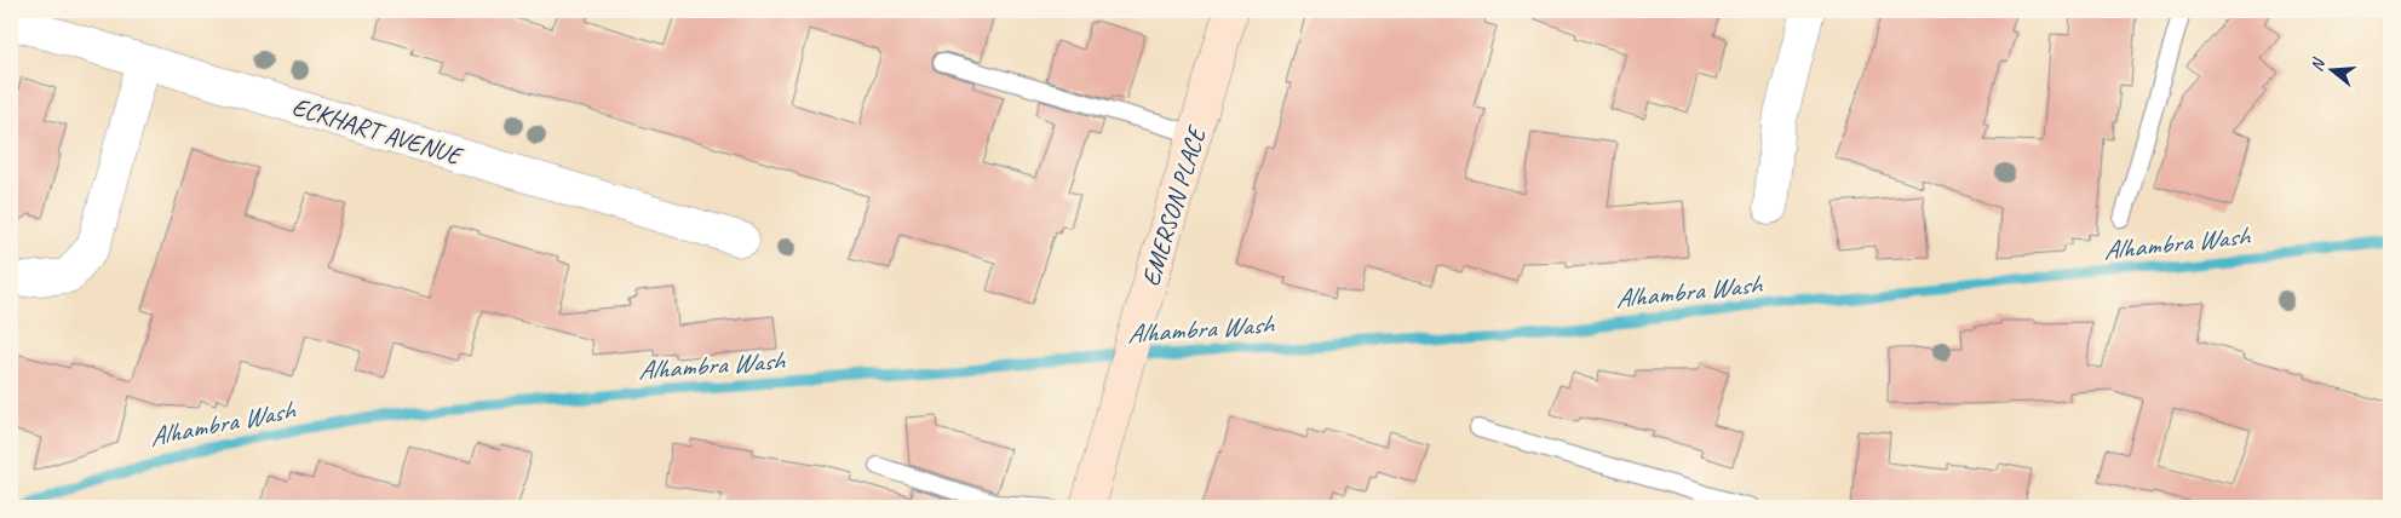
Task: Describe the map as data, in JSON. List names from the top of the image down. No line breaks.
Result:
{"streets":{"street":["ECKHART AVENUE","EMERSON PLACE"]},"water":["Alhambra Wash"],"north":"left"}
